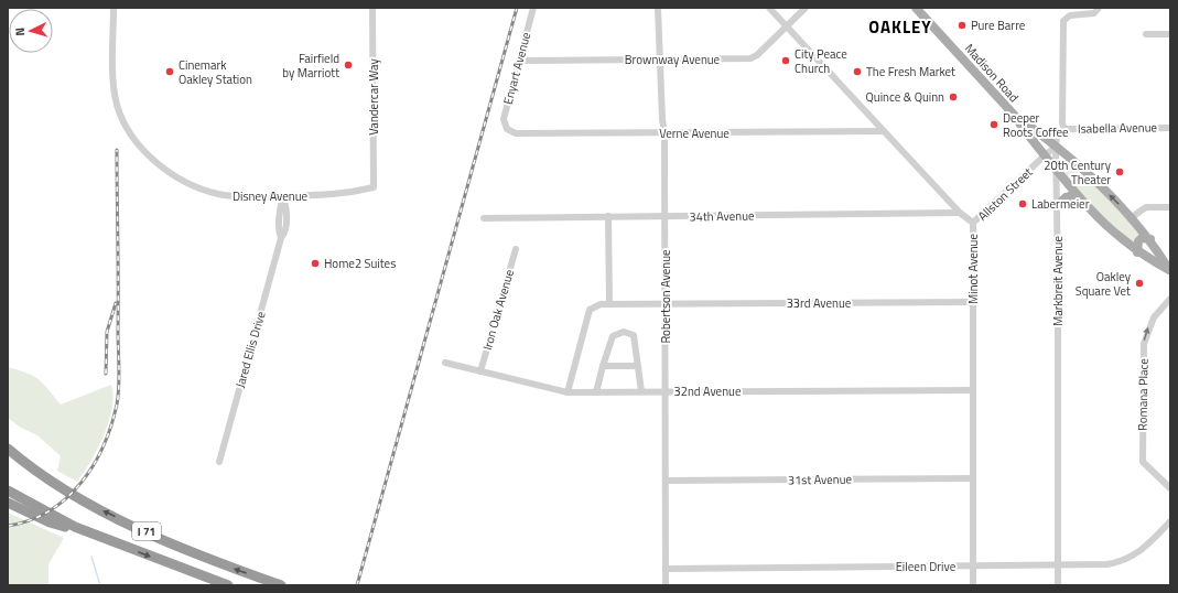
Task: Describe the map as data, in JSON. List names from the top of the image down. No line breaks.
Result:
{"streets":{"highway":["I 71"],"main road":["Madison Road"],"street":["Brownway Avenue","Enyart Avenue","Vandercar Way","Isabella Avenue","Verne Avenue","Allston Street","Disney Avenue","34th Avenue","Minot Avenue","Markbreit Avenue","Robertson Avenue","33rd Avenue","Iron Oak Avenue","Jared Ellis Drive","32nd Avenue","Romana Place","31st Avenue","Eileen Drive"]},"crossings":[["Brownway Avenue","Enyart Avenue"],["Brownway Avenue","Minot Avenue"],["Brownway Avenue","Robertson Avenue"],["Enyart Avenue","Verne Avenue"],["Madison Road","Allston Street"],["Madison Road","Markbreit Avenue"],["Vandercar Way","Disney Avenue"],["Isabella Avenue","Markbreit Avenue"],["Verne Avenue","Minot Avenue"],["Verne Avenue","Robertson Avenue"],["Allston Street","Minot Avenue"],["Allston Street","Markbreit Avenue"],["Disney Avenue","Jared Ellis Drive"],["34th Avenue","Minot Avenue"],["34th Avenue","Robertson Avenue"],["Minot Avenue","33rd Avenue"],["Minot Avenue","32nd Avenue"],["Minot Avenue","31st Avenue"],["Minot Avenue","Eileen Drive"],["Markbreit Avenue","Eileen Drive"],["Robertson Avenue","33rd Avenue"],["Robertson Avenue","32nd Avenue"],["Robertson Avenue","31st Avenue"],["Robertson Avenue","Eileen Drive"],["33rd Avenue","32nd Avenue"],["Iron Oak Avenue","32nd Avenue"]],"one_way":["Romana Place"],"districts":["OAKLEY"],"places":["Pure Barre","City Peace Church","Fairfield by Marriott","Cinemark Oakley Station","The Fresh Market","Quince & Quinn","Deeper Roots Coffee","20th Century Theater","Labermeier","Home2 Suites","Oakley Square Vet"],"north":"left"}
